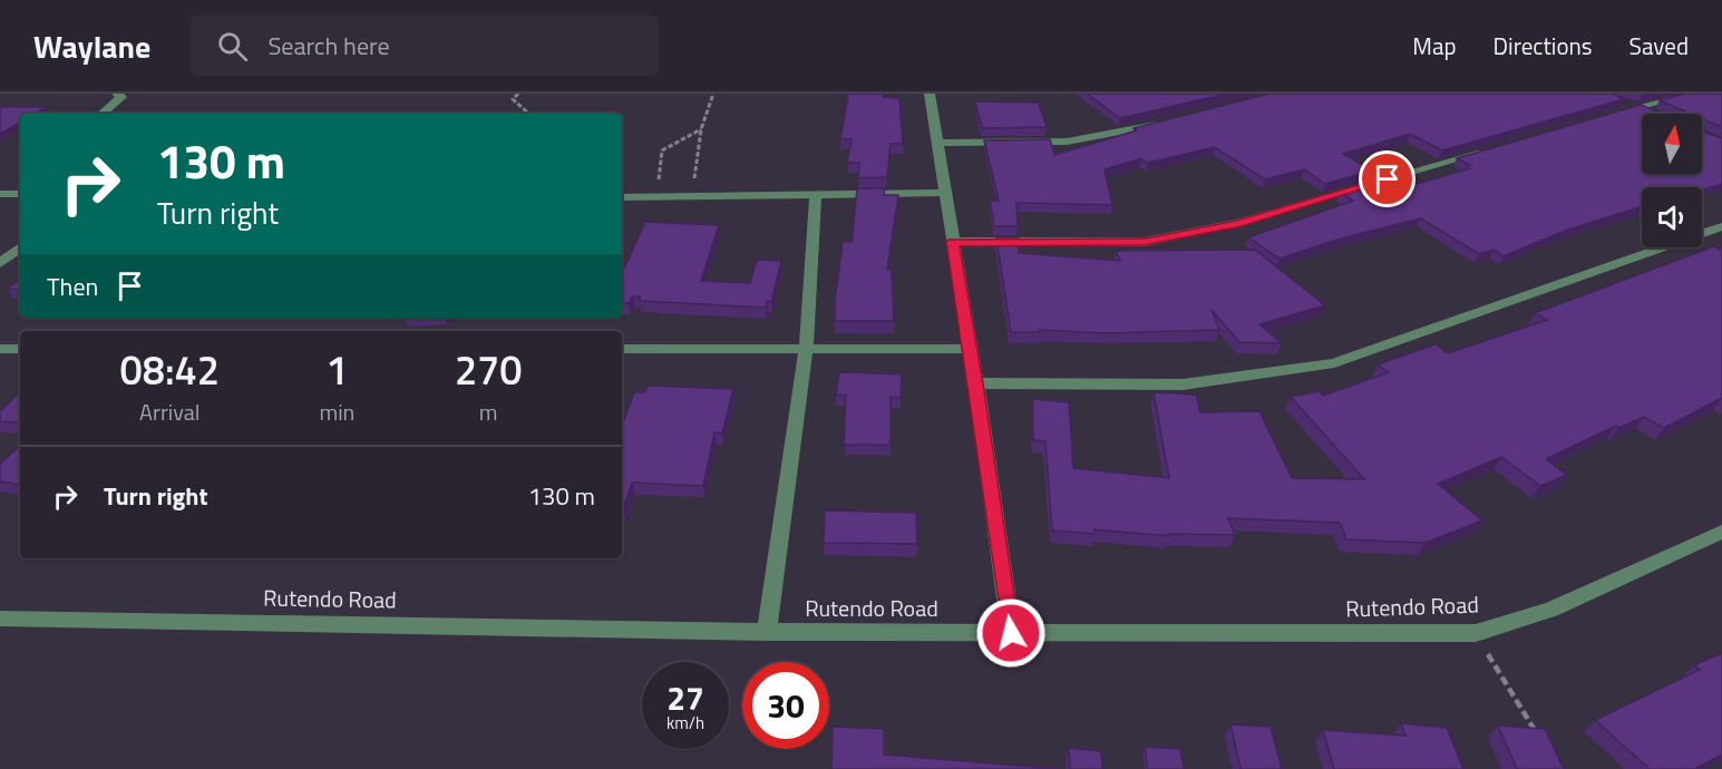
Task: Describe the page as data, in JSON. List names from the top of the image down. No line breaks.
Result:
{"streets":{"street":["Rutendo Road"]},"north":"top","page":{"header":"Waylane","search":"Search here","nav":["Map","Directions","Saved"],"turn":["130 m","Turn right"],"then":"Then","eta":["08:42","Arrival","1","min","270","m"],"list":[{"name":"Turn right","value":"130 m"}],"speed":"27 km/h","limit":"30"}}
